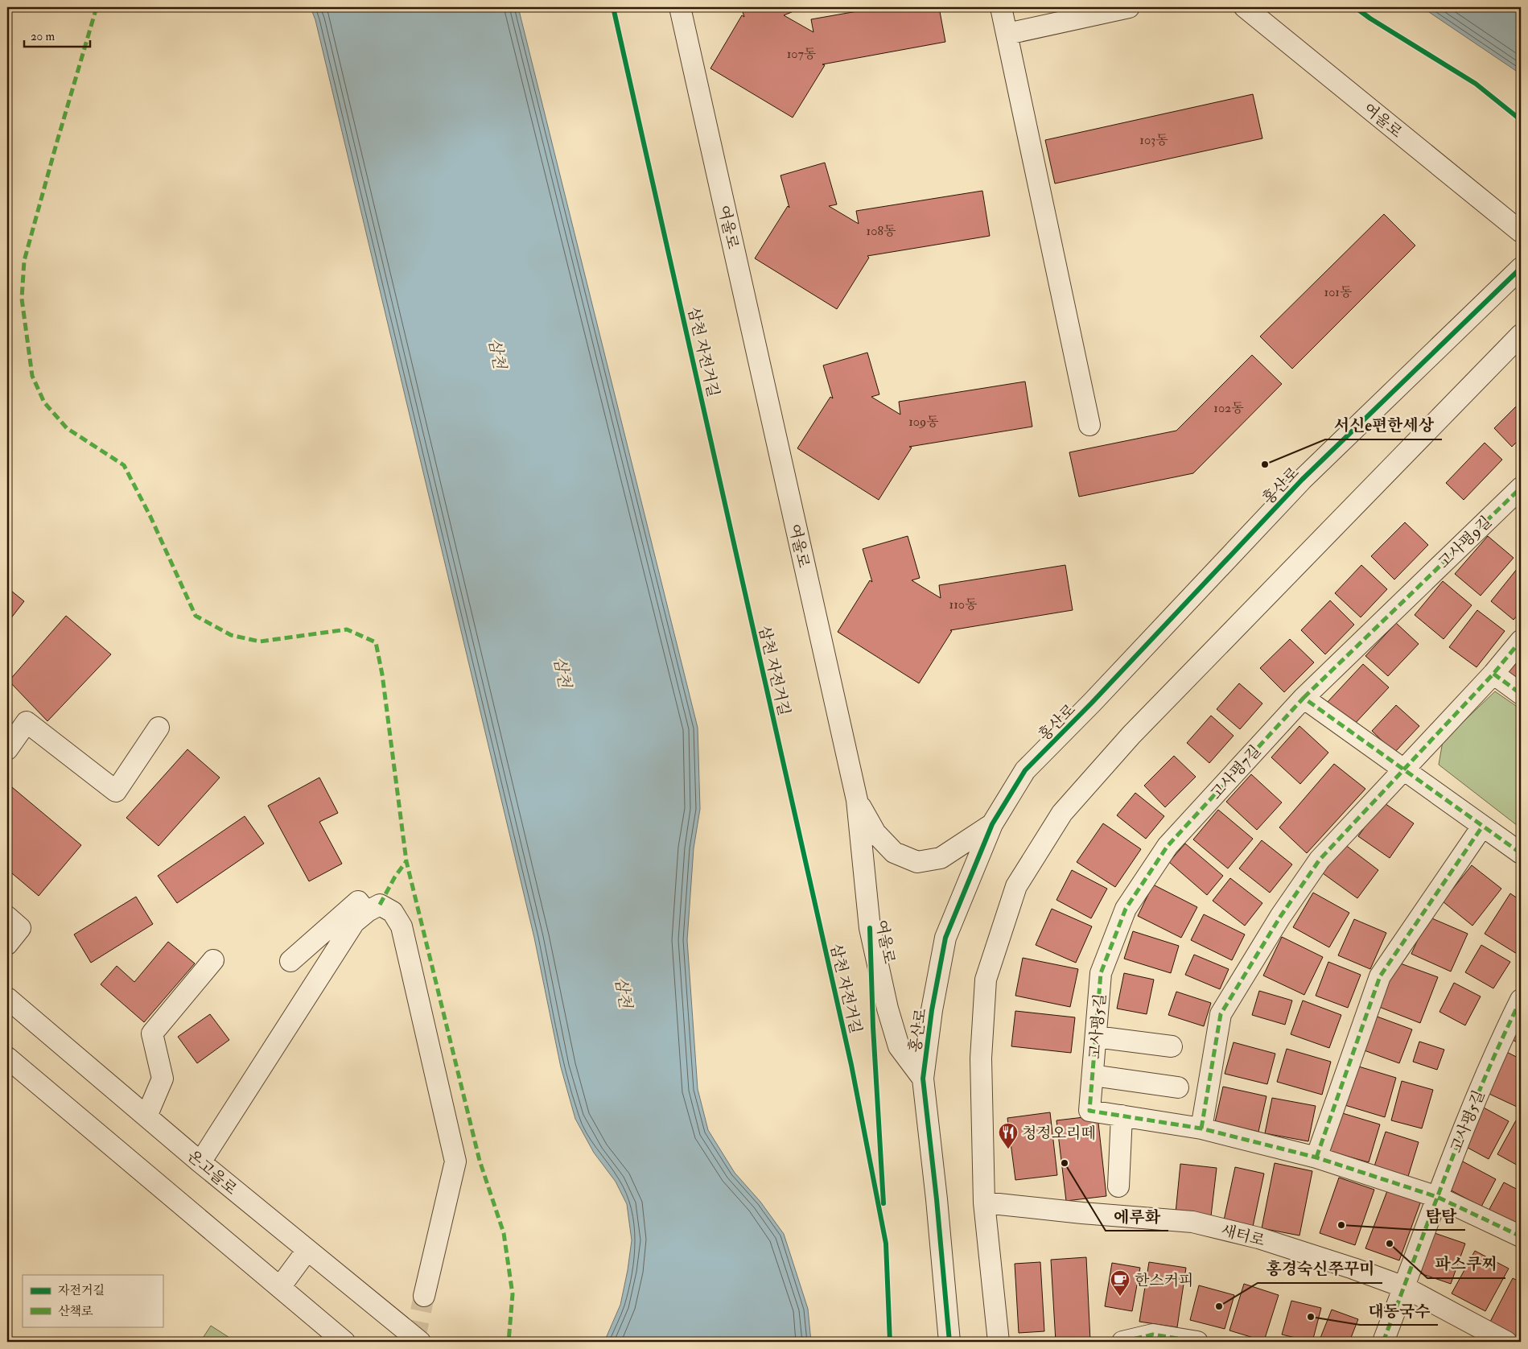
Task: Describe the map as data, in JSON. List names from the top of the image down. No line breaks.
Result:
{"streets":{"street":["여울로","홍산로","고사평9길","고사평7길","고사평5길","온고을로","새터로"],"cycle path":["삼천 자전거길"]},"crossings":[["여울로","홍산로"],["고사평9길","고사평7길"],["고사평7길","고사평5길"]],"water":["삼천"],"places":{"other":["서신e편한세상","에루화","탐탐","파스쿠찌","홍경숙신쭈꾸미","대동국수"],"restaurant":["청정오리떼"],"cafe":["한스커피"]},"house_numbers":["107동","103동","108동","101동","102동","109동","110동"],"legend":["자전거길","산책로"],"scale_bar":"20 m"}
